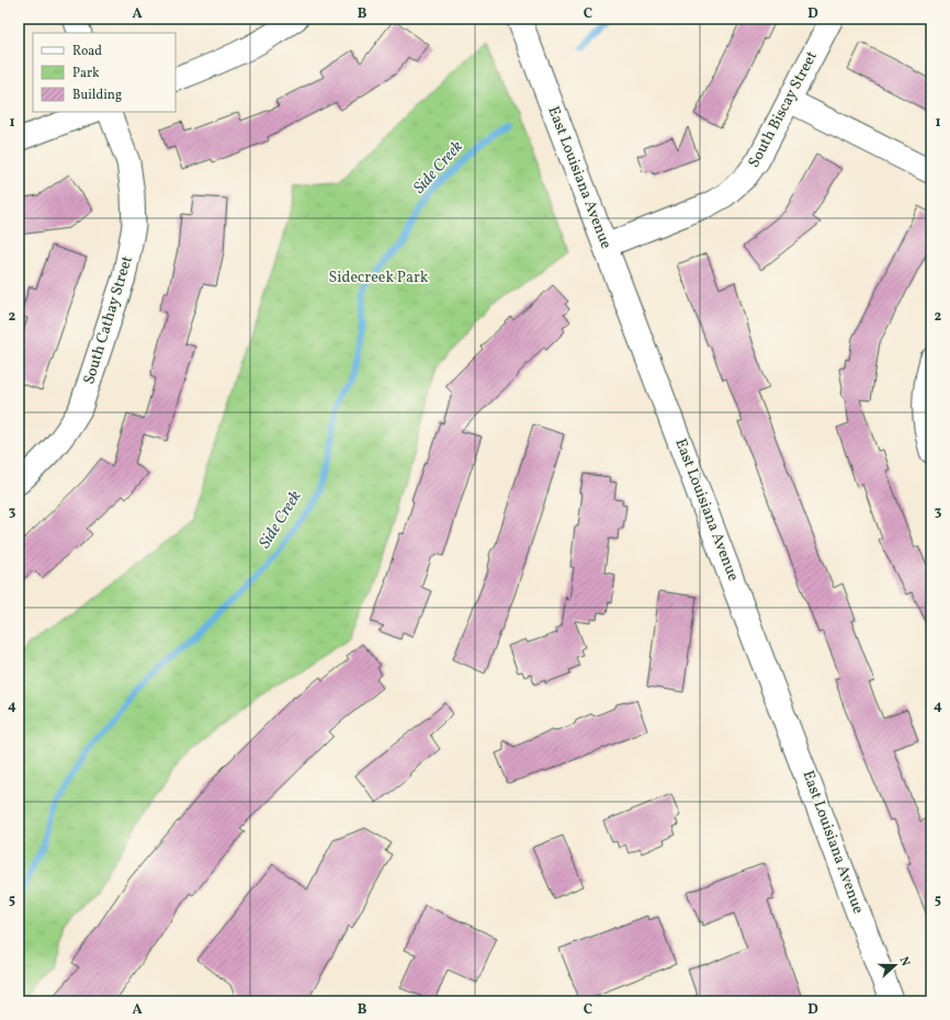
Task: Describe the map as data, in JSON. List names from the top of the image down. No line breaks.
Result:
{"streets":{"street":["South Biscay Street","East Louisiana Avenue","South Cathay Street"]},"crossings":[["South Biscay Street","East Louisiana Avenue"]],"water":["Side Creek"],"parks":["Sidecreek Park"],"legend":["Road","Park","Building"],"north":"right","grid":{"columns":["A","B","C","D"],"rows":["1","2","3","4","5"]}}
